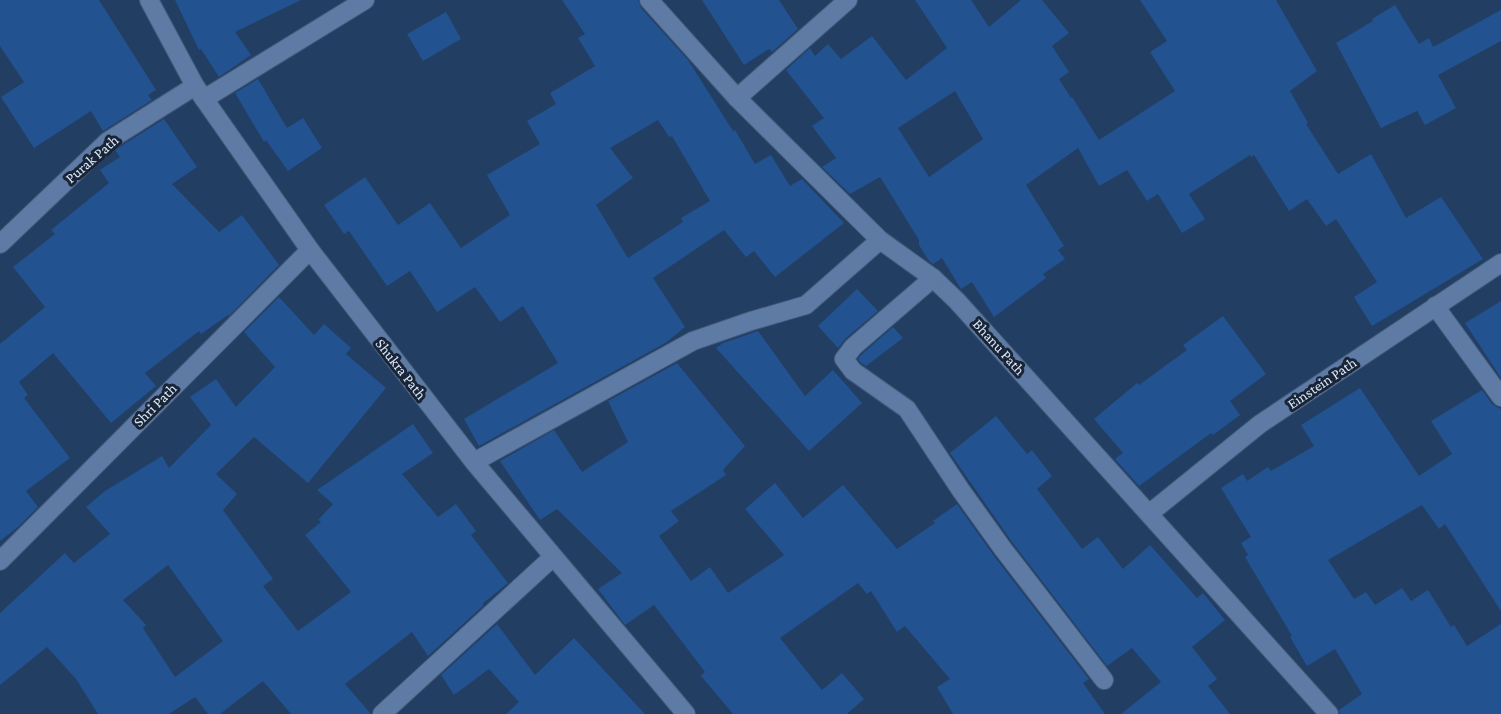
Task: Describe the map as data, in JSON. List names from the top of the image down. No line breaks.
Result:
{"streets":{"street":["Purak Path","Bhanu Path","Shukra Path","Einstein Path","Shri Path"]},"crossings":[["Purak Path","Shukra Path"],["Bhanu Path","Einstein Path"],["Shukra Path","Shri Path"]]}
